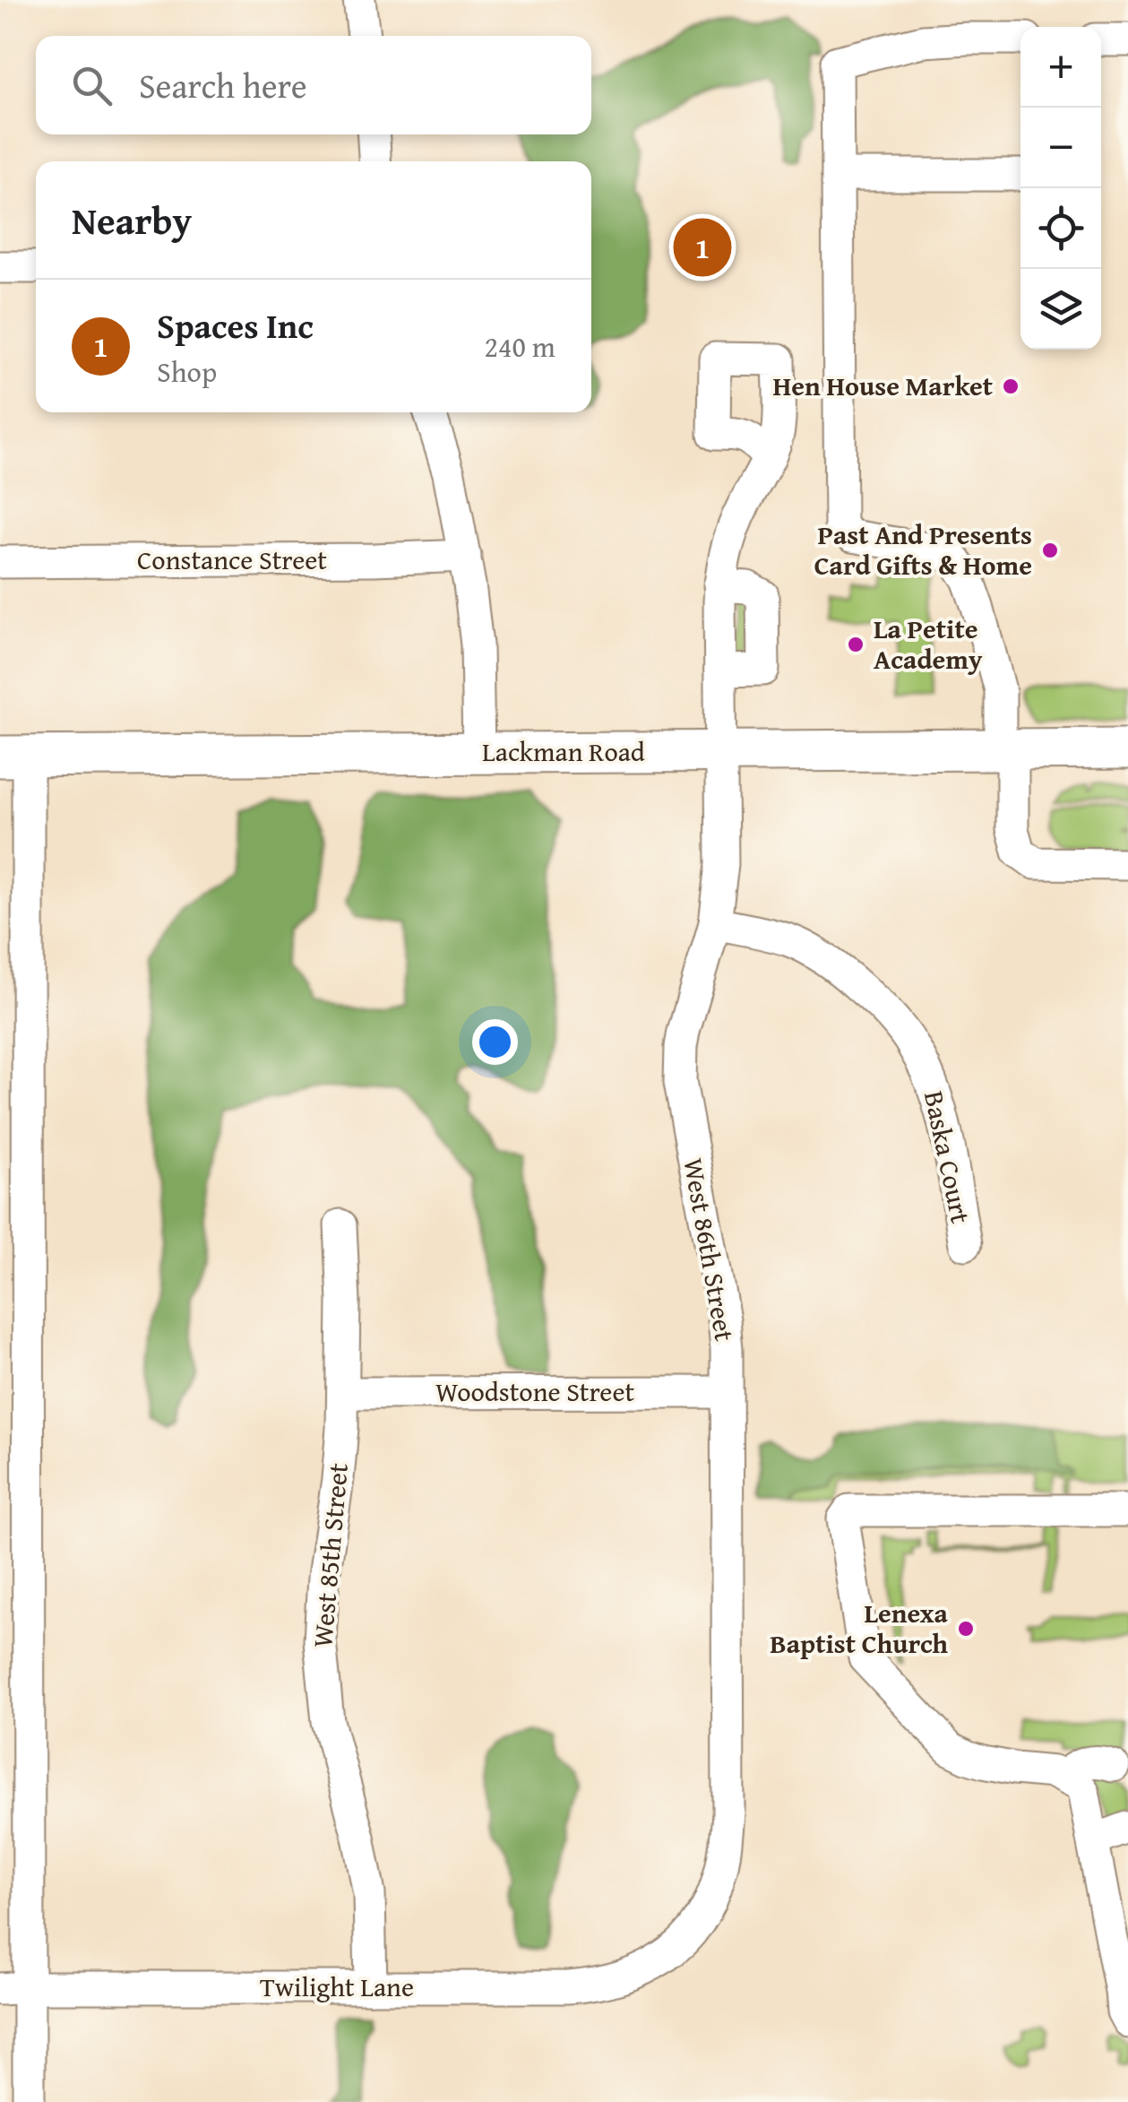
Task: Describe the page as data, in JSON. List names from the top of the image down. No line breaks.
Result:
{"streets":{"main road":["Lackman Road"],"street":["Constance Street","Baska Court","West 86th Street","Woodstone Street","West 85th Street","Twilight Lane"]},"crossings":[["Lackman Road","West 86th Street"],["Baska Court","West 86th Street"],["West 86th Street","Woodstone Street"],["West 86th Street","Twilight Lane"],["Woodstone Street","West 85th Street"],["West 85th Street","Twilight Lane"]],"places":["Hen House Market","Past And Presents Card Gifts & Home","La Petite Academy","Lenexa Baptist Church"],"page":{"map_buttons":["+","−"],"search":"Search here","heading":"Nearby","pins":"1","list":[{"mark":"1","name":"Spaces Inc","note":"Shop","value":"240 m"}]}}
